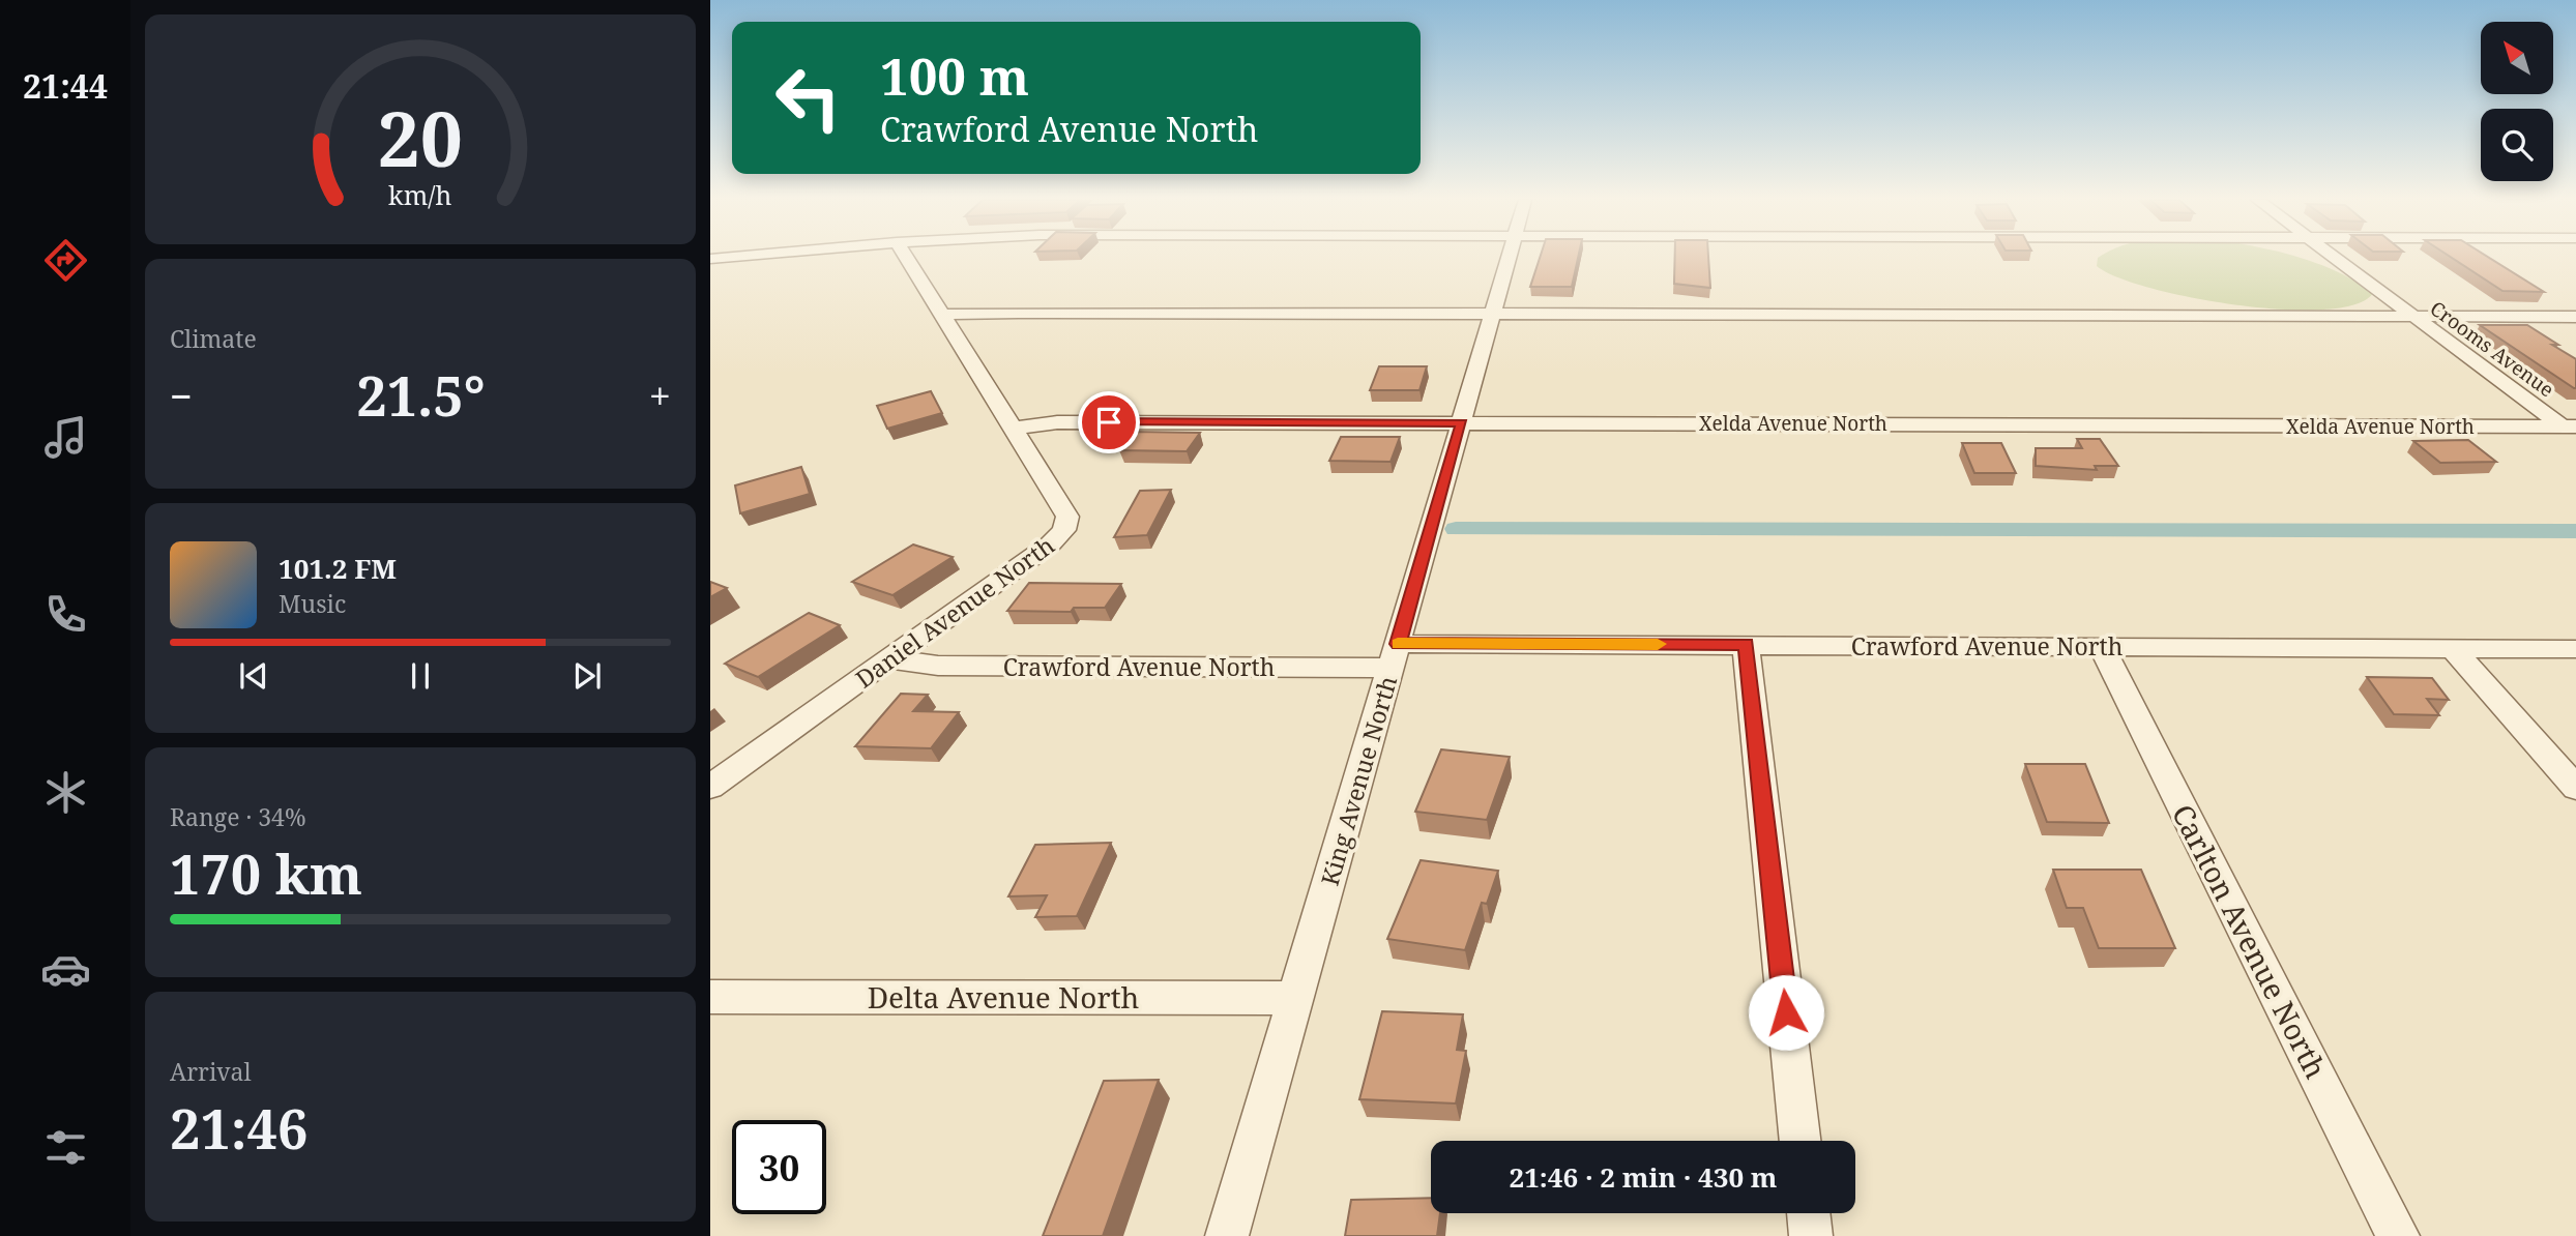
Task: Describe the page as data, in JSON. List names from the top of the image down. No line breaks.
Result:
{"streets":{"street":["Crooms Avenue","Xelda Avenue North","Daniel Avenue North","Crawford Avenue North","King Avenue North","Carlton Avenue North","Delta Avenue North"]},"crossings":[["Crooms Avenue","Xelda Avenue North"],["Xelda Avenue North","Daniel Avenue North"],["Xelda Avenue North","King Avenue North"],["Daniel Avenue North","Crawford Avenue North"],["Crawford Avenue North","King Avenue North"],["Crawford Avenue North","Carlton Avenue North"],["King Avenue North","Delta Avenue North"]],"north":"top left","page":{"tabs":"21:44","turn":["100 m","Crawford Avenue North"],"tile":["Climate",["Range · 34%","170 km"],["Arrival","21:46"]],"heat":["−","21.5°","+"],"song":["101.2 FM","Music"],"limit":"30","trip":"21:46 · 2 min · 430 m","gauge":["20","km/h"]}}
